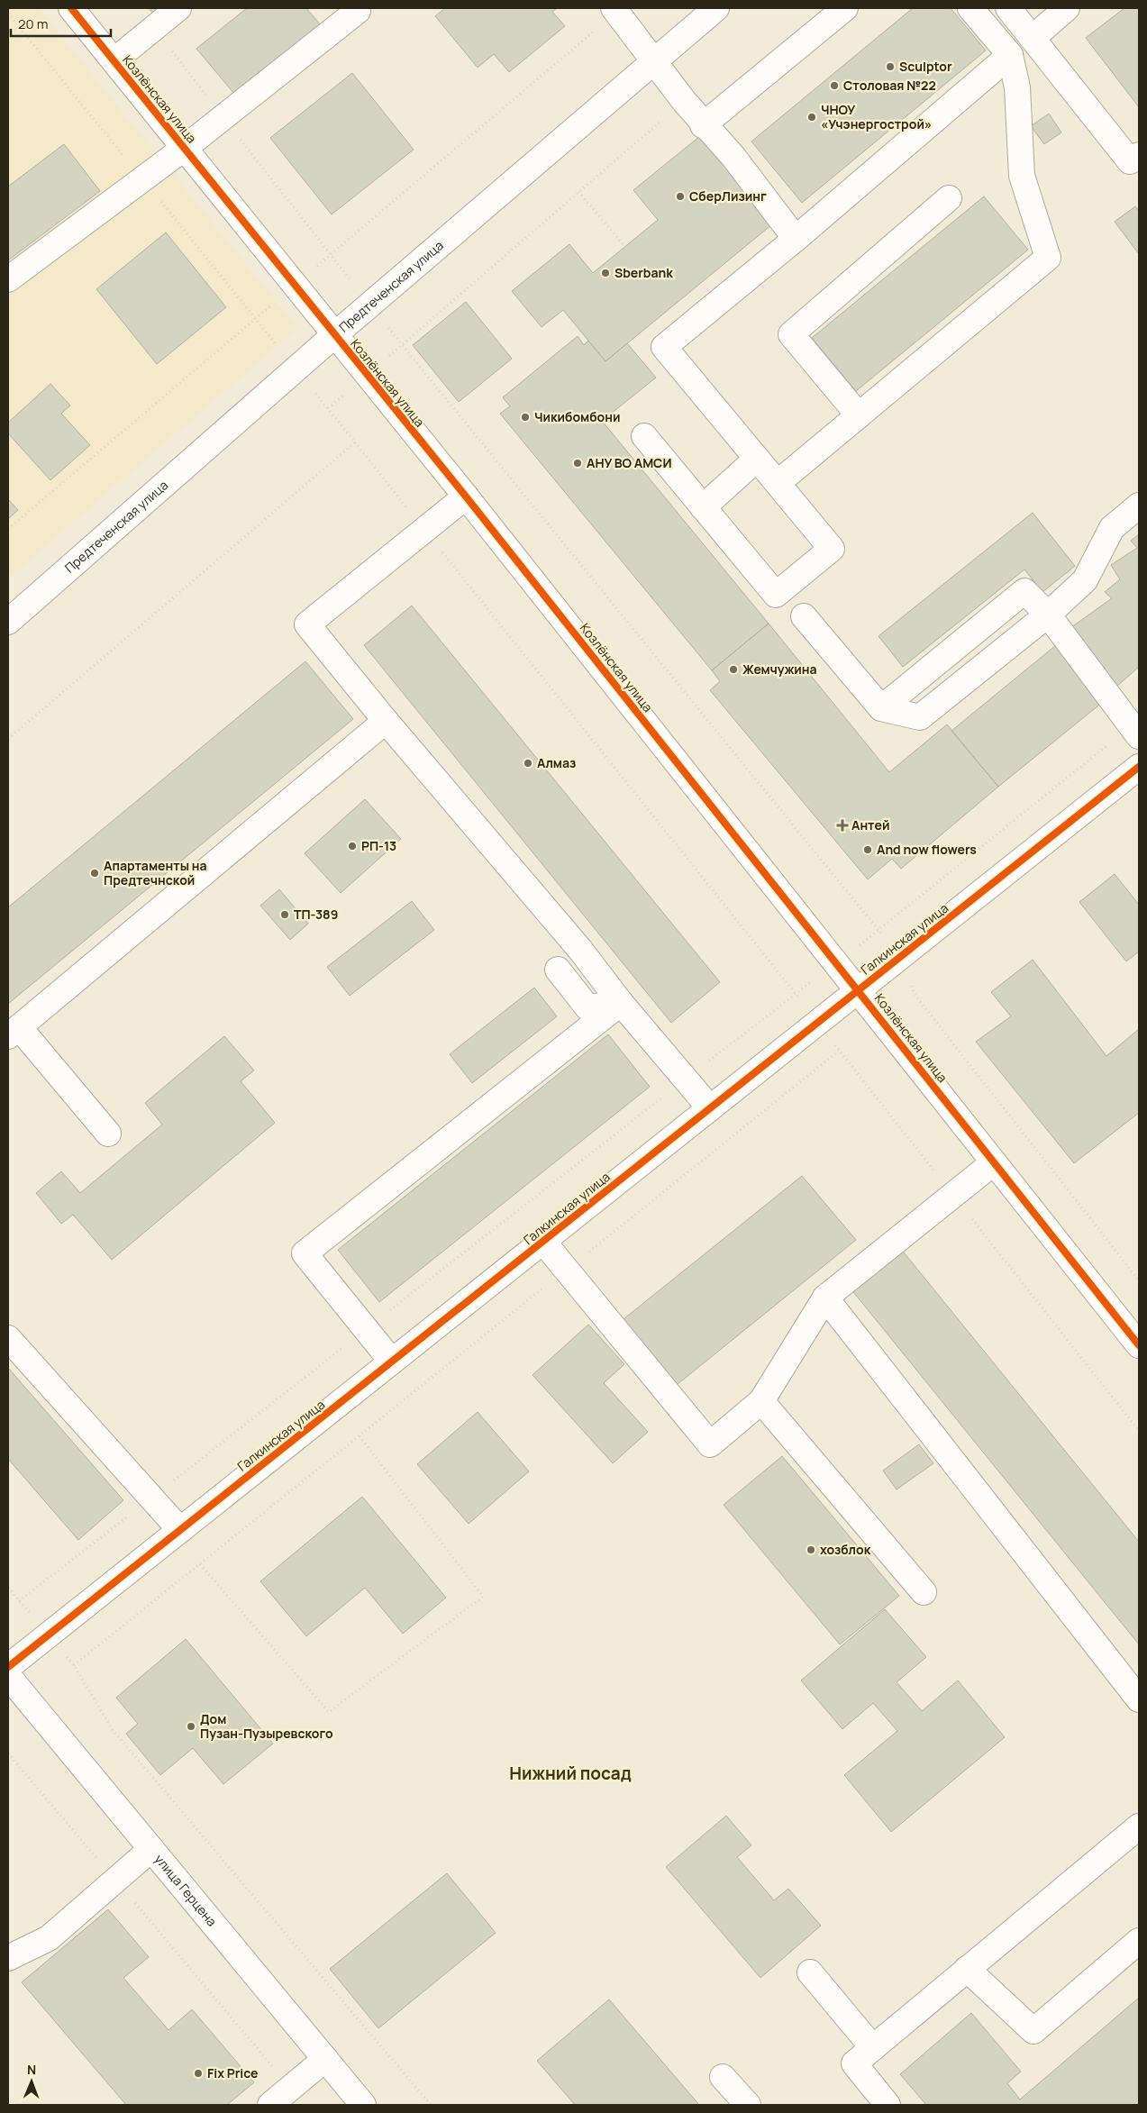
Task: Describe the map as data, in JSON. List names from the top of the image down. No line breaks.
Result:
{"streets":{"street":["Козлёнская улица","Предтеченская улица","Галкинская улица","улица Герцена"]},"crossings":[["Козлёнская улица","Предтеченская улица"],["Козлёнская улица","Галкинская улица"]],"districts":["Нижний посад"],"places":{"other":["Sculptor","Столовая №22","ЧНОУ «Учэнергострой»","СберЛизинг","Sberbank","Чикибомбони","АНУ ВО АМСИ","Жемчужина","Алмаз","РП-13","And now flowers","Апартаменты на Предтечнской","ТП-389","хозблок","Дом Пузан-Пузыревского","Fix Price"],"health":["Антей"]},"scale_bar":"20 m","north":"top"}
